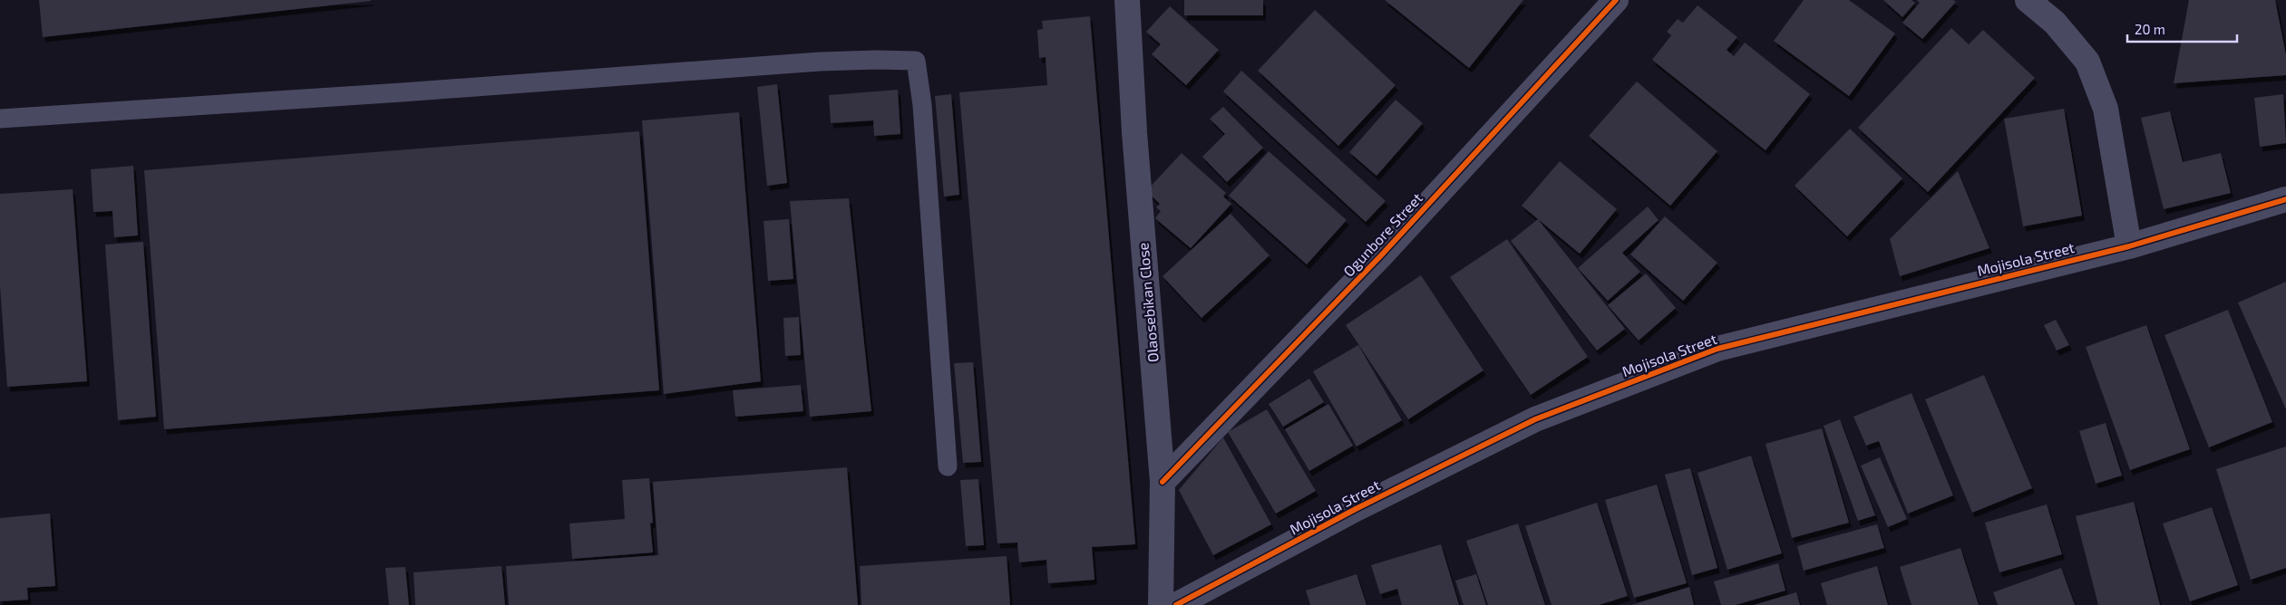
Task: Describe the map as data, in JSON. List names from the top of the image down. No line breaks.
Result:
{"streets":{"street":["Ogunbore Street","Mojisola Street","Olaosebikan Close"]},"crossings":[["Ogunbore Street","Olaosebikan Close"]],"scale_bar":"20 m"}
